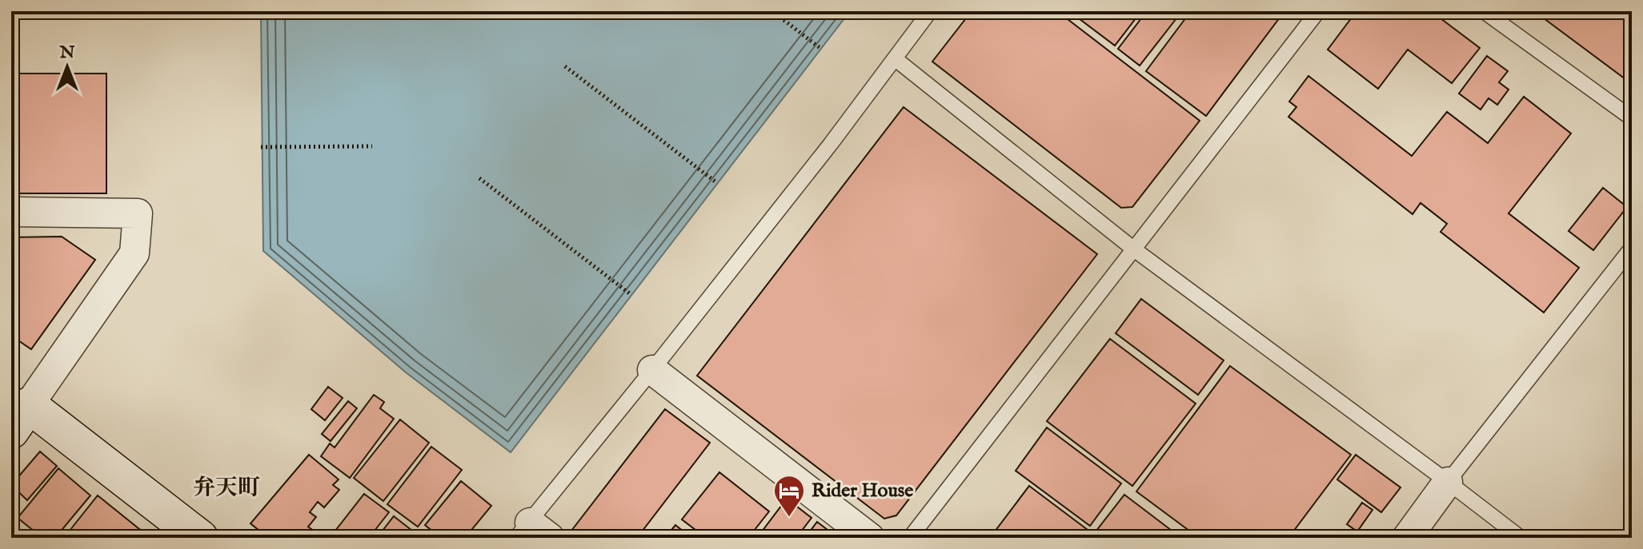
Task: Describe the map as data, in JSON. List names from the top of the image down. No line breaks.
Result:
{"districts":["弁天町"],"places":{"hotel":["Rider House"]},"north":"top"}
